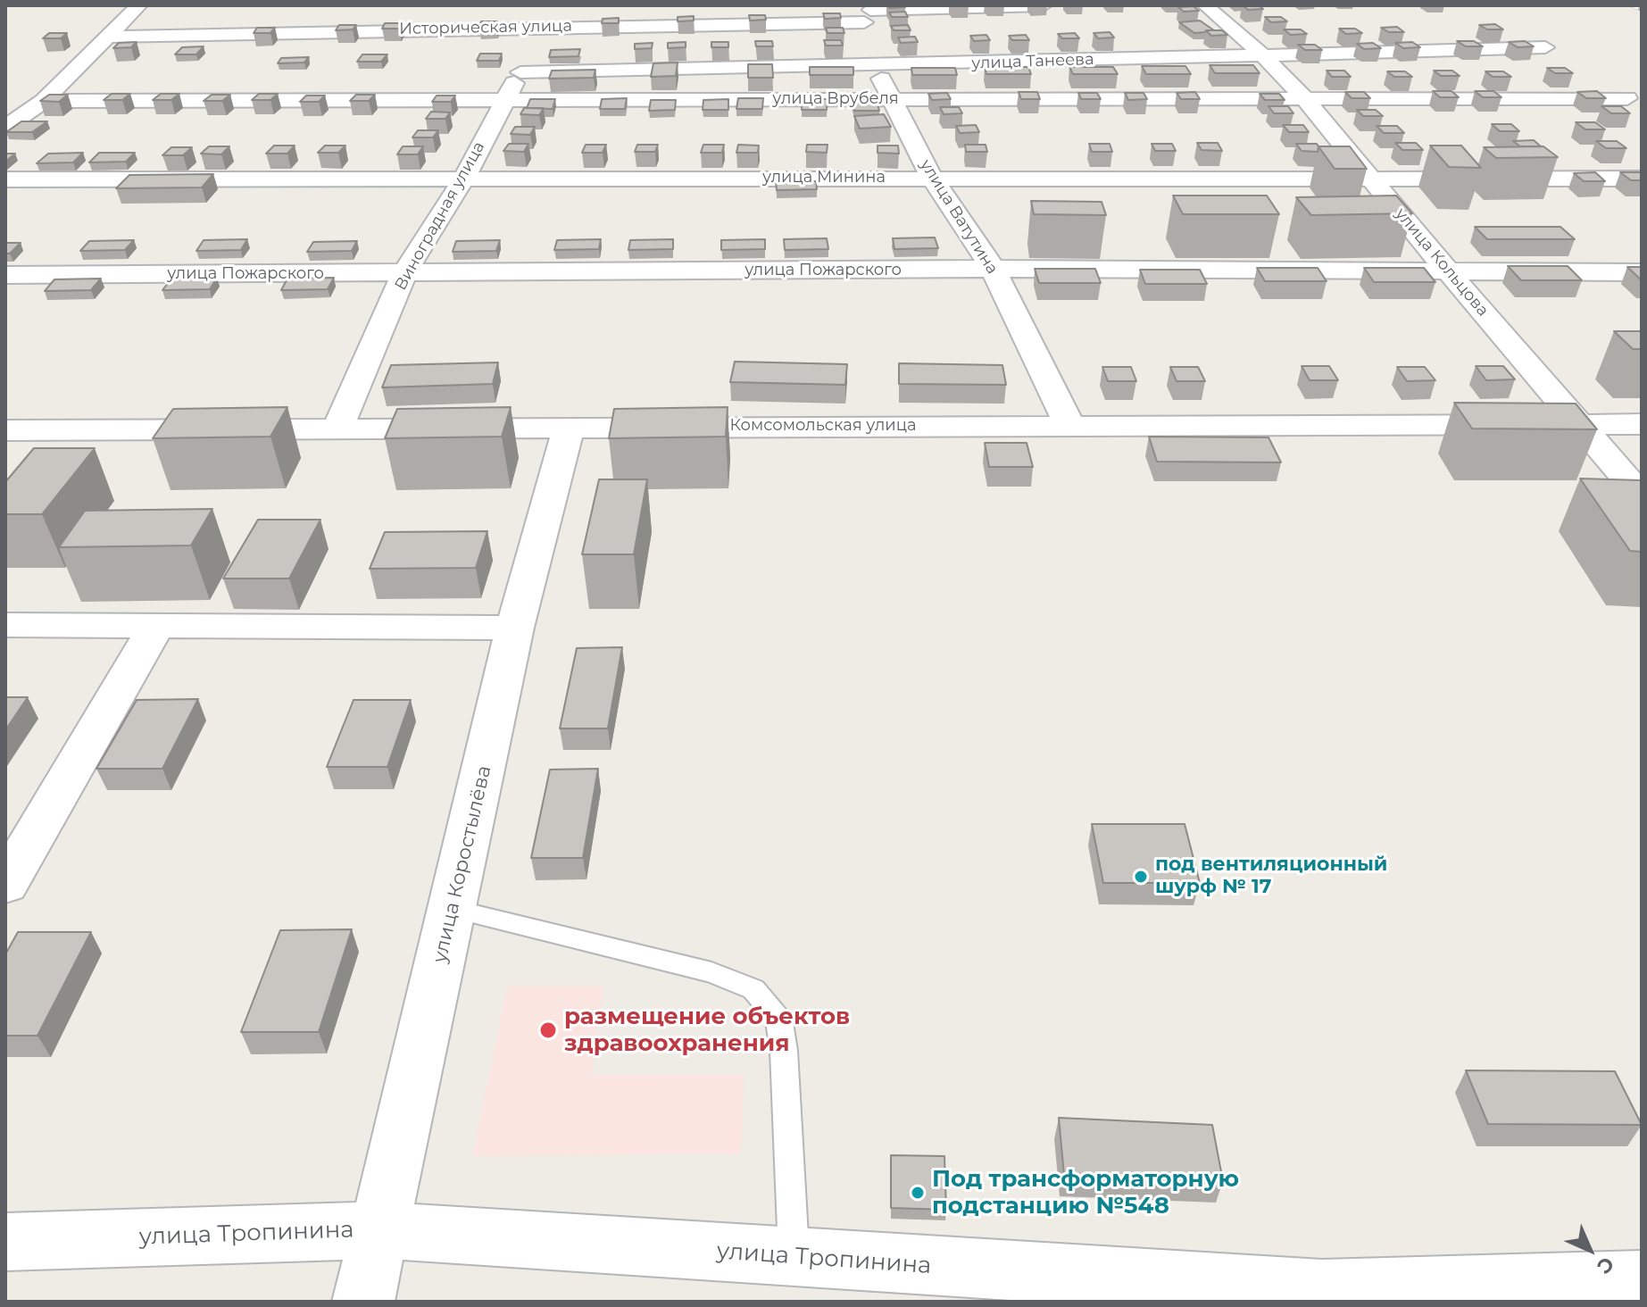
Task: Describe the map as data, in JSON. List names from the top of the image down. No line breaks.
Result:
{"streets":{"street":["Историческая улица","улица Танеева","улица Врубеля","улица Минина","Виноградная улица","улица Ватутина","улица Кольцова","улица Пожарского","Комсомольская улица","улица Коростылёва","улица Тропинина"]},"crossings":[["Историческая улица","Виноградная улица"],["Историческая улица","улица Ватутина"],["улица Танеева","Виноградная улица"],["улица Танеева","улица Ватутина"],["улица Танеева","улица Кольцова"],["улица Врубеля","Виноградная улица"],["улица Врубеля","улица Ватутина"],["улица Врубеля","улица Кольцова"],["улица Минина","Виноградная улица"],["улица Минина","улица Ватутина"],["улица Минина","улица Кольцова"],["Виноградная улица","улица Пожарского"],["Виноградная улица","Комсомольская улица"],["улица Ватутина","улица Пожарского"],["улица Ватутина","Комсомольская улица"],["улица Кольцова","улица Пожарского"],["улица Кольцова","Комсомольская улица"],["Комсомольская улица","улица Коростылёва"],["улица Коростылёва","улица Тропинина"]],"places":["под вентиляционный шурф № 17","размещение объектов здравоохранения","Под трансформаторную подстанцию №548"],"north":"bottom right"}
